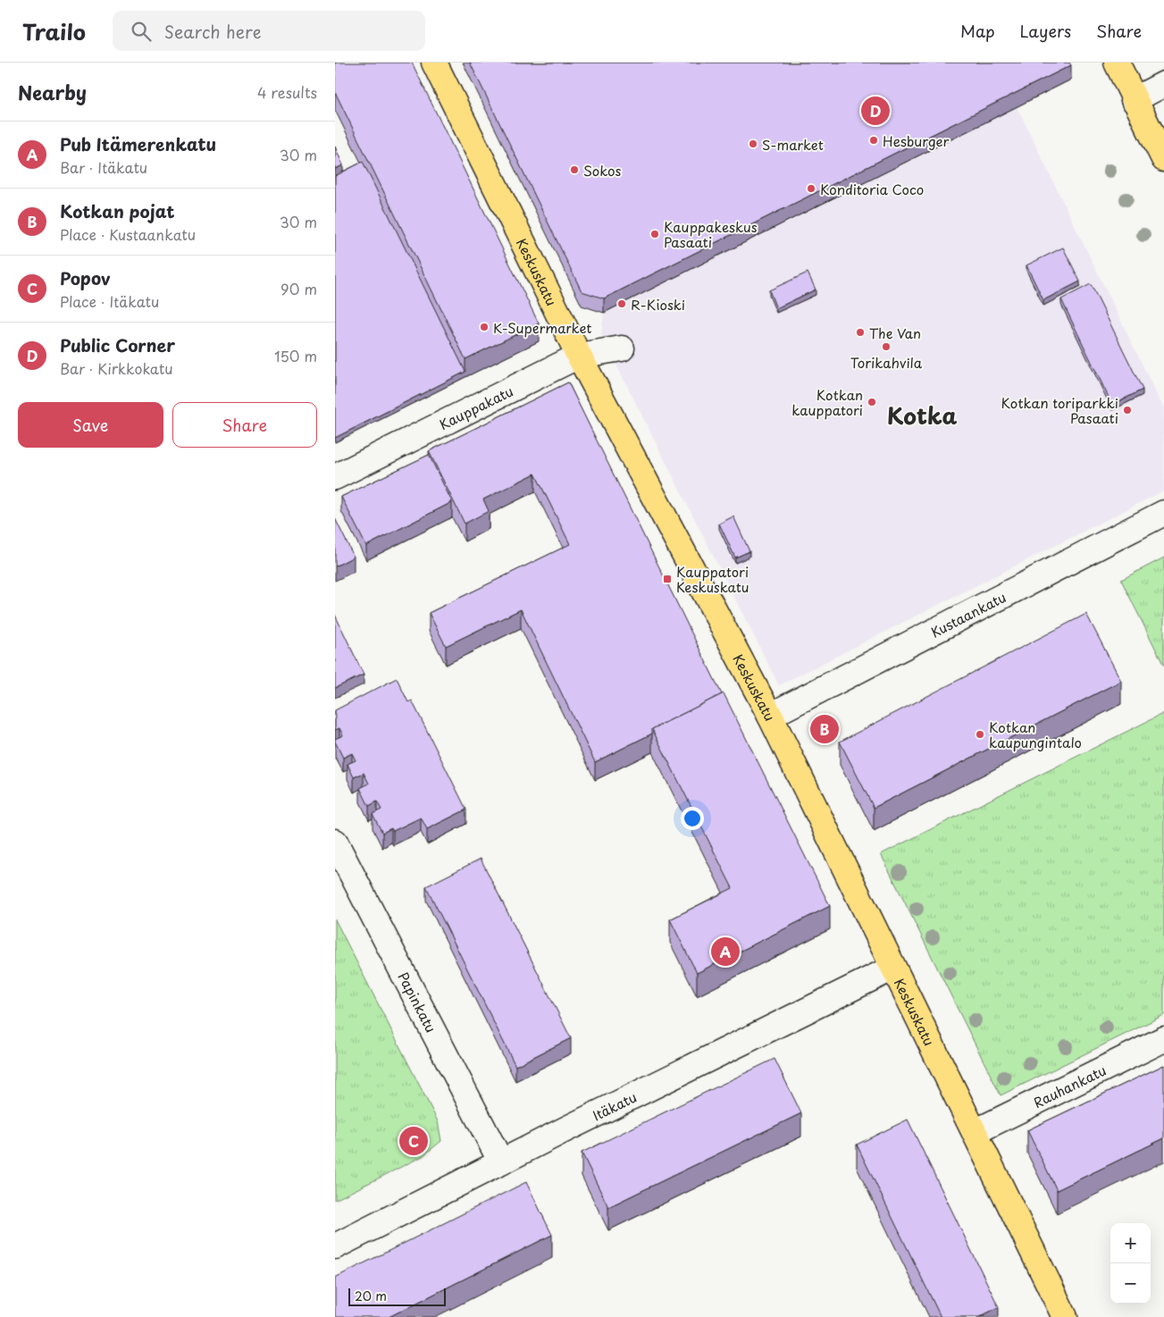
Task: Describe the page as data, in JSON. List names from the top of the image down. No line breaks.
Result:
{"streets":{"main road":["Keskuskatu"],"street":["Kauppakatu","Kustaankatu","Papinkatu","Rauhankatu","Itäkatu"]},"crossings":[["Keskuskatu","Kauppakatu"],["Keskuskatu","Kustaankatu"],["Keskuskatu","Rauhankatu"],["Keskuskatu","Itäkatu"],["Papinkatu","Itäkatu"]],"districts":["Kotka"],"places":{"other":["Hesburger","S-market","Sokos","Konditoria Coco","Kauppakeskus Pasaati","R-Kioski","K-Supermarket","The Van","Torikahvila","Kotkan kauppatori","Kotkan toriparkki Pasaati","Kotkan kaupungintalo"],"transit":["Kauppatori Keskuskatu"]},"scale_bar":"20 m","page":{"header":"Trailo","search":"Search here","nav":["Map","Layers","Share"],"heading":["Nearby","4 results"],"pins":["D","B","A","C"],"list":[{"mark":"A","name":"Pub Itämerenkatu","note":"Bar · Itäkatu","value":"30 m"},{"mark":"B","name":"Kotkan pojat","note":"Place · Kustaankatu","value":"30 m"},{"mark":"C","name":"Popov","note":"Place · Itäkatu","value":"90 m"},{"mark":"D","name":"Public Corner","note":"Bar · Kirkkokatu","value":"150 m"}],"buttons":["Save","Share"],"map_buttons":["+","−"],"scale":"20 m"}}
